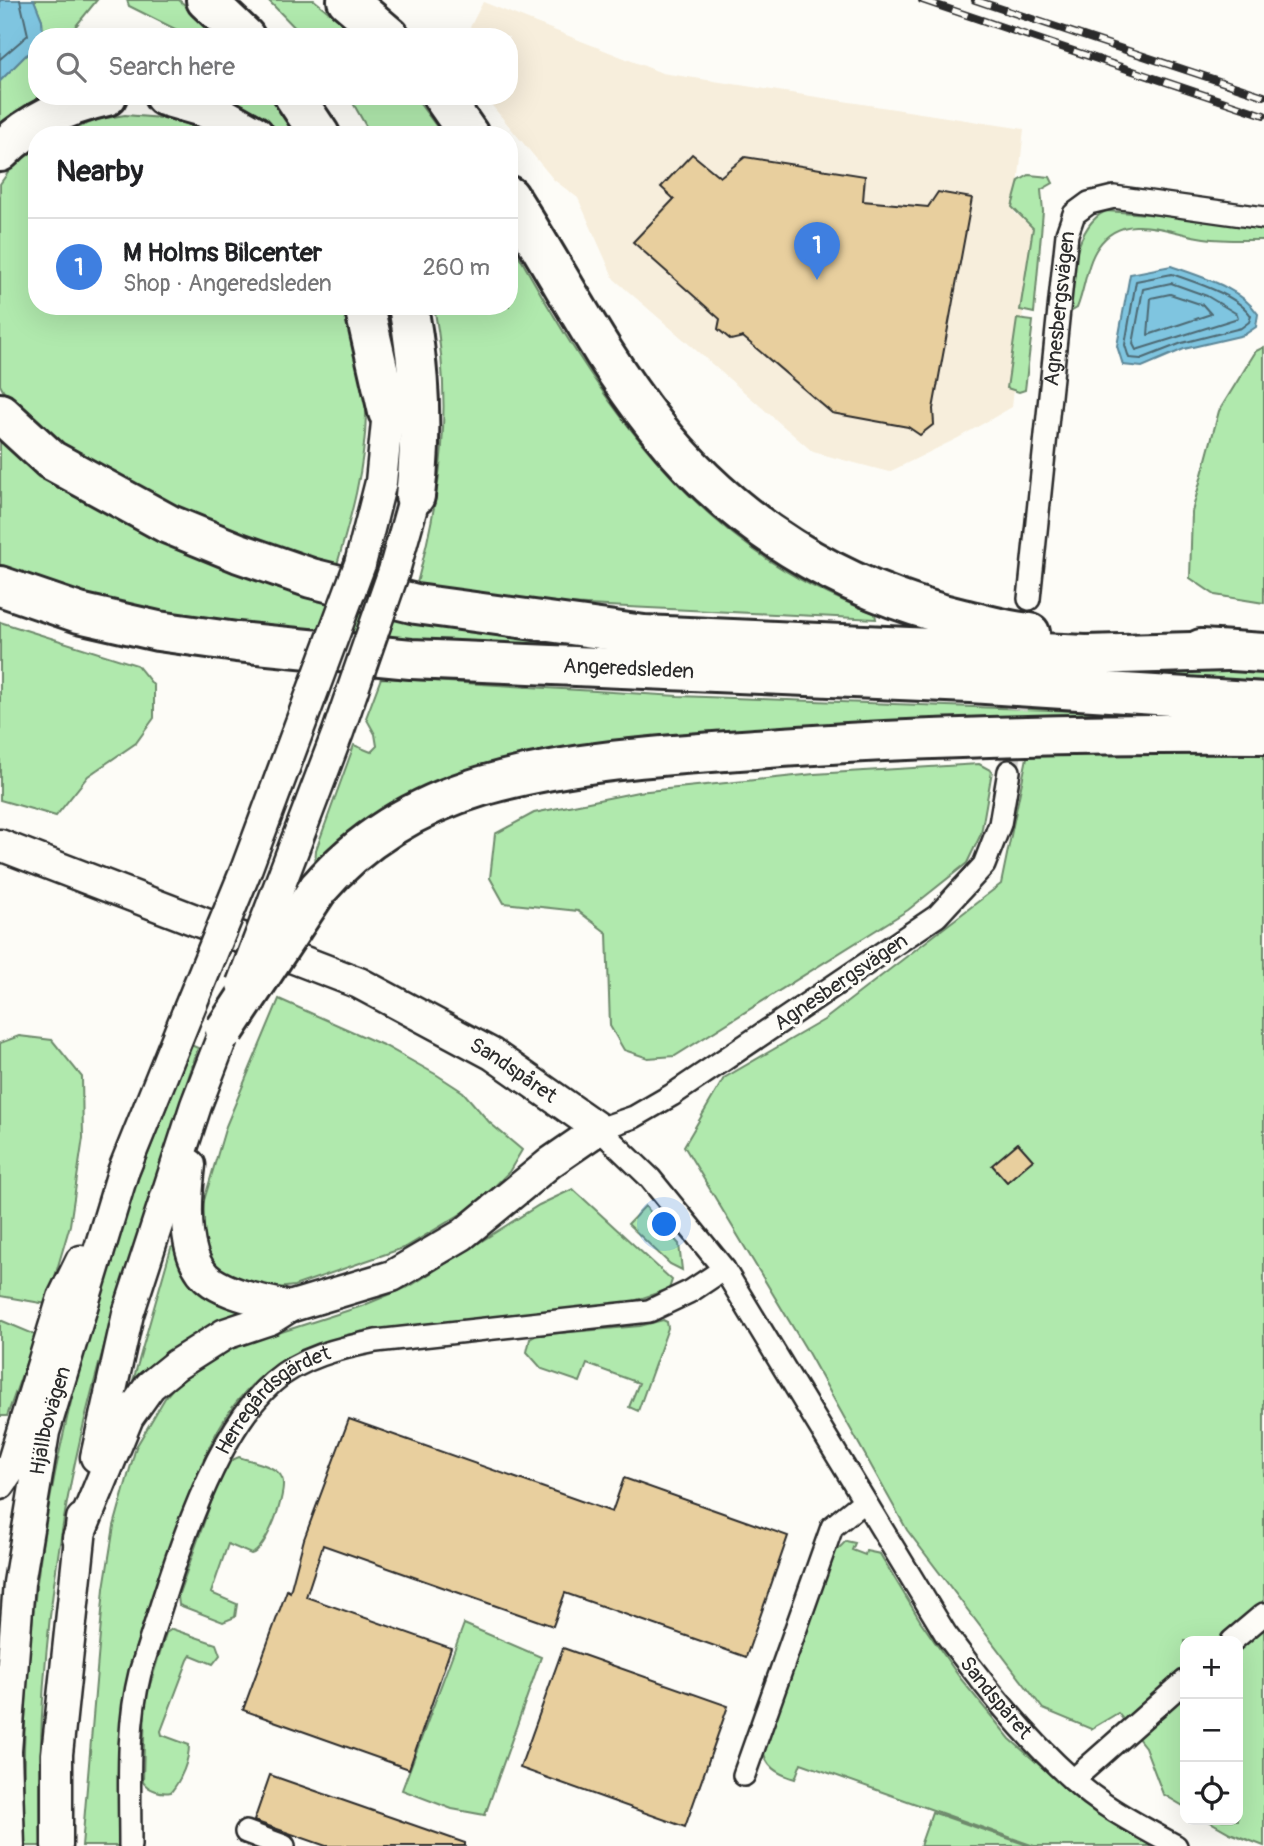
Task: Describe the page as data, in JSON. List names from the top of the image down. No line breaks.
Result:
{"streets":{"highway":["Angeredsleden"],"main road":["Sandspåret","Hjällbovägen"],"street":["Agnesbergsvägen","Herregårdsgärdet"]},"crossings":[["Agnesbergsvägen","Sandspåret"],["Sandspåret","Herregårdsgärdet"]],"page":{"search":"Search here","heading":"Nearby","list":[{"mark":"1","name":"M Holms Bilcenter","note":"Shop · Angeredsleden","value":"260 m"}],"pins":"1","map_buttons":["+","−"]}}
